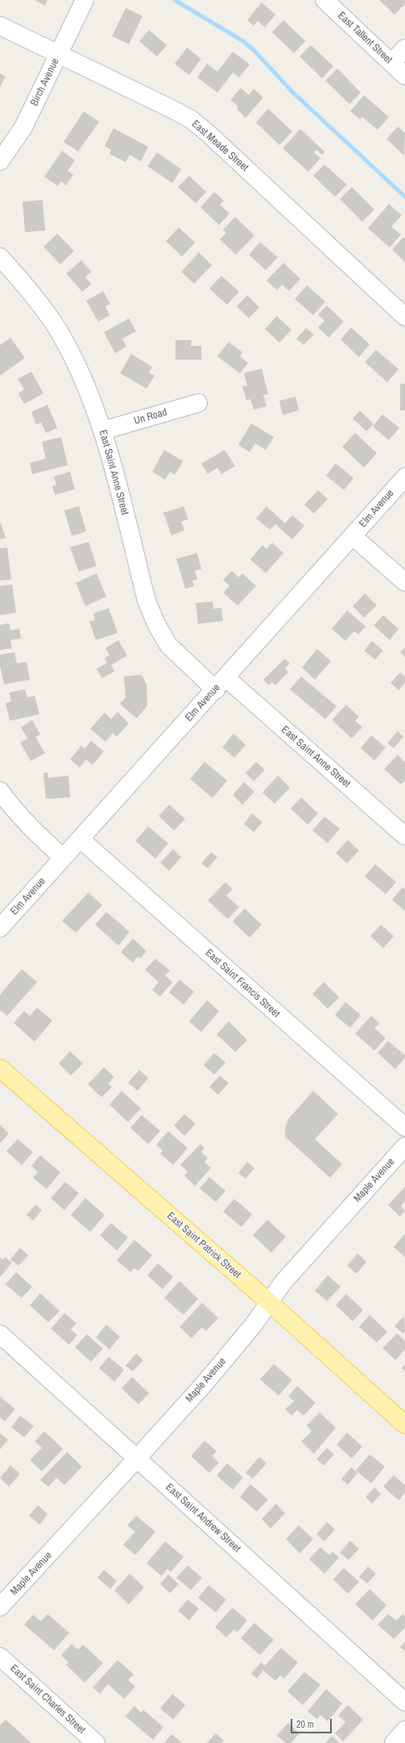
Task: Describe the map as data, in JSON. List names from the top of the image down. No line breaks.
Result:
{"streets":{"main road":["East Saint Patrick Street"],"street":["East Tallent Street","Birch Avenue","East Meade Street","Un Road","East Saint Anne Street","Elm Avenue","East Saint Francis Street","Maple Avenue","East Saint Andrew Street","East Saint Charles Street"]},"crossings":[["Birch Avenue","East Meade Street"],["Un Road","East Saint Anne Street"],["East Saint Anne Street","Elm Avenue"],["Elm Avenue","East Saint Francis Street"],["Maple Avenue","East Saint Patrick Street"],["Maple Avenue","East Saint Andrew Street"]],"scale_bar":"20 m"}
